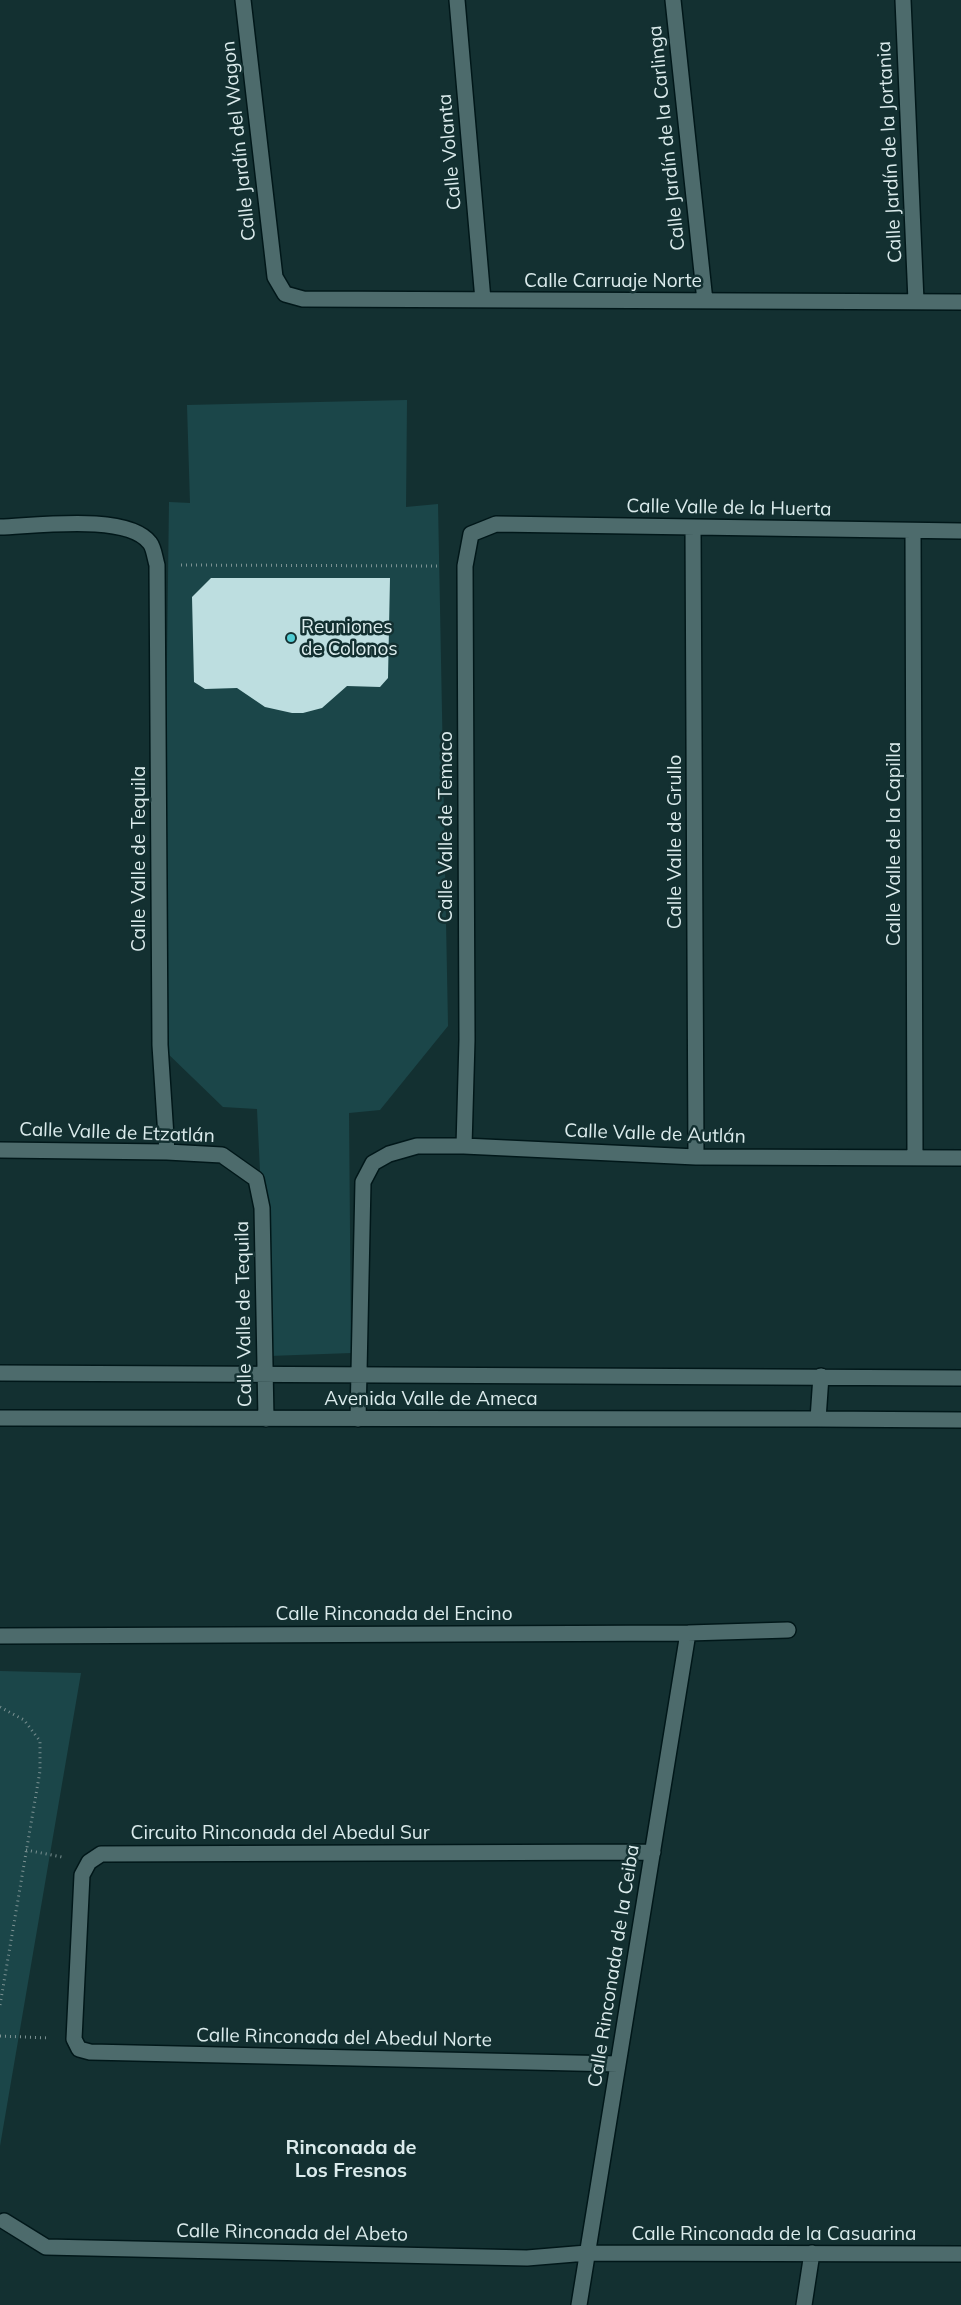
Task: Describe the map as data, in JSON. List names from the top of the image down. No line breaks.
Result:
{"streets":{"street":["Calle Jardín de la Carlinga","Calle Jardín del Wagon","Calle Volanta","Calle Jardín de la Jortania","Calle Carruaje Norte","Calle Valle de la Huerta","Calle Valle de Temaco","Calle Valle de Grullo","Calle Valle de la Capilla","Calle Valle de Tequila","Calle Valle de Etzatlán","Calle Valle de Autlán","Avenida Valle de Ameca","Calle Rinconada del Encino","Circuito Rinconada del Abedul Sur","Calle Rinconada de la Ceiba","Calle Rinconada del Abedul Norte","Calle Rinconada del Abeto","Calle Rinconada de la Casuarina"]},"crossings":[["Calle Jardín de la Carlinga","Calle Carruaje Norte"],["Calle Jardín del Wagon","Calle Carruaje Norte"],["Calle Volanta","Calle Carruaje Norte"],["Calle Jardín de la Jortania","Calle Carruaje Norte"],["Calle Valle de la Huerta","Calle Valle de Temaco"],["Calle Valle de la Huerta","Calle Valle de Grullo"],["Calle Valle de la Huerta","Calle Valle de la Capilla"],["Calle Valle de Temaco","Calle Valle de Autlán"],["Calle Valle de Grullo","Calle Valle de Autlán"],["Calle Valle de la Capilla","Calle Valle de Autlán"],["Calle Valle de Tequila","Calle Valle de Etzatlán"],["Calle Valle de Tequila","Avenida Valle de Ameca"],["Calle Valle de Autlán","Avenida Valle de Ameca"],["Calle Rinconada del Encino","Calle Rinconada de la Ceiba"],["Circuito Rinconada del Abedul Sur","Calle Rinconada de la Ceiba"],["Calle Rinconada de la Ceiba","Calle Rinconada del Abedul Norte"],["Calle Rinconada de la Ceiba","Calle Rinconada del Abeto"],["Calle Rinconada de la Ceiba","Calle Rinconada de la Casuarina"],["Calle Rinconada del Abeto","Calle Rinconada de la Casuarina"]],"districts":["Rinconada de Los Fresnos"],"places":["Reuniones de Colonos"]}
